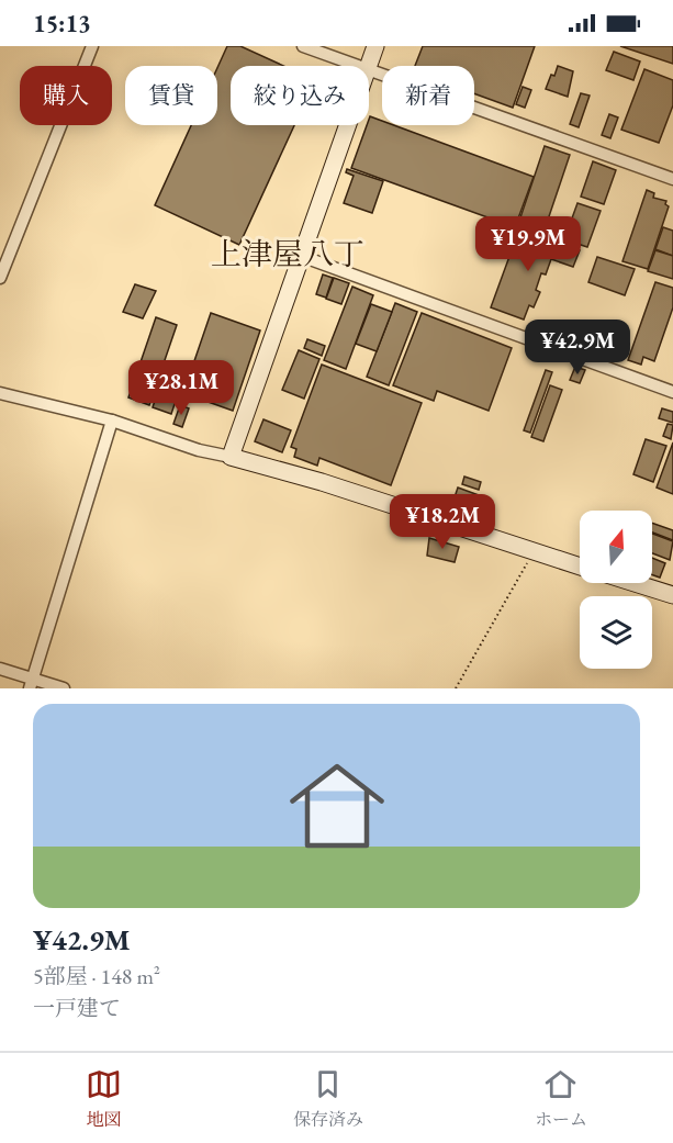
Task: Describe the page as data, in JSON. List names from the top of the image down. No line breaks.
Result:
{"districts":["上津屋八丁"],"north":"top","page":{"status":"15:13","chip":["購入","賃貸","絞り込み","新着"],"price":["¥19.9M","¥42.9M","¥28.1M","¥18.2M"],"list":[{"name":"¥42.9M","note":"5部屋 · 148 m² · 一戸建て"}],"tabs":["地図","保存済み","ホーム"]}}
